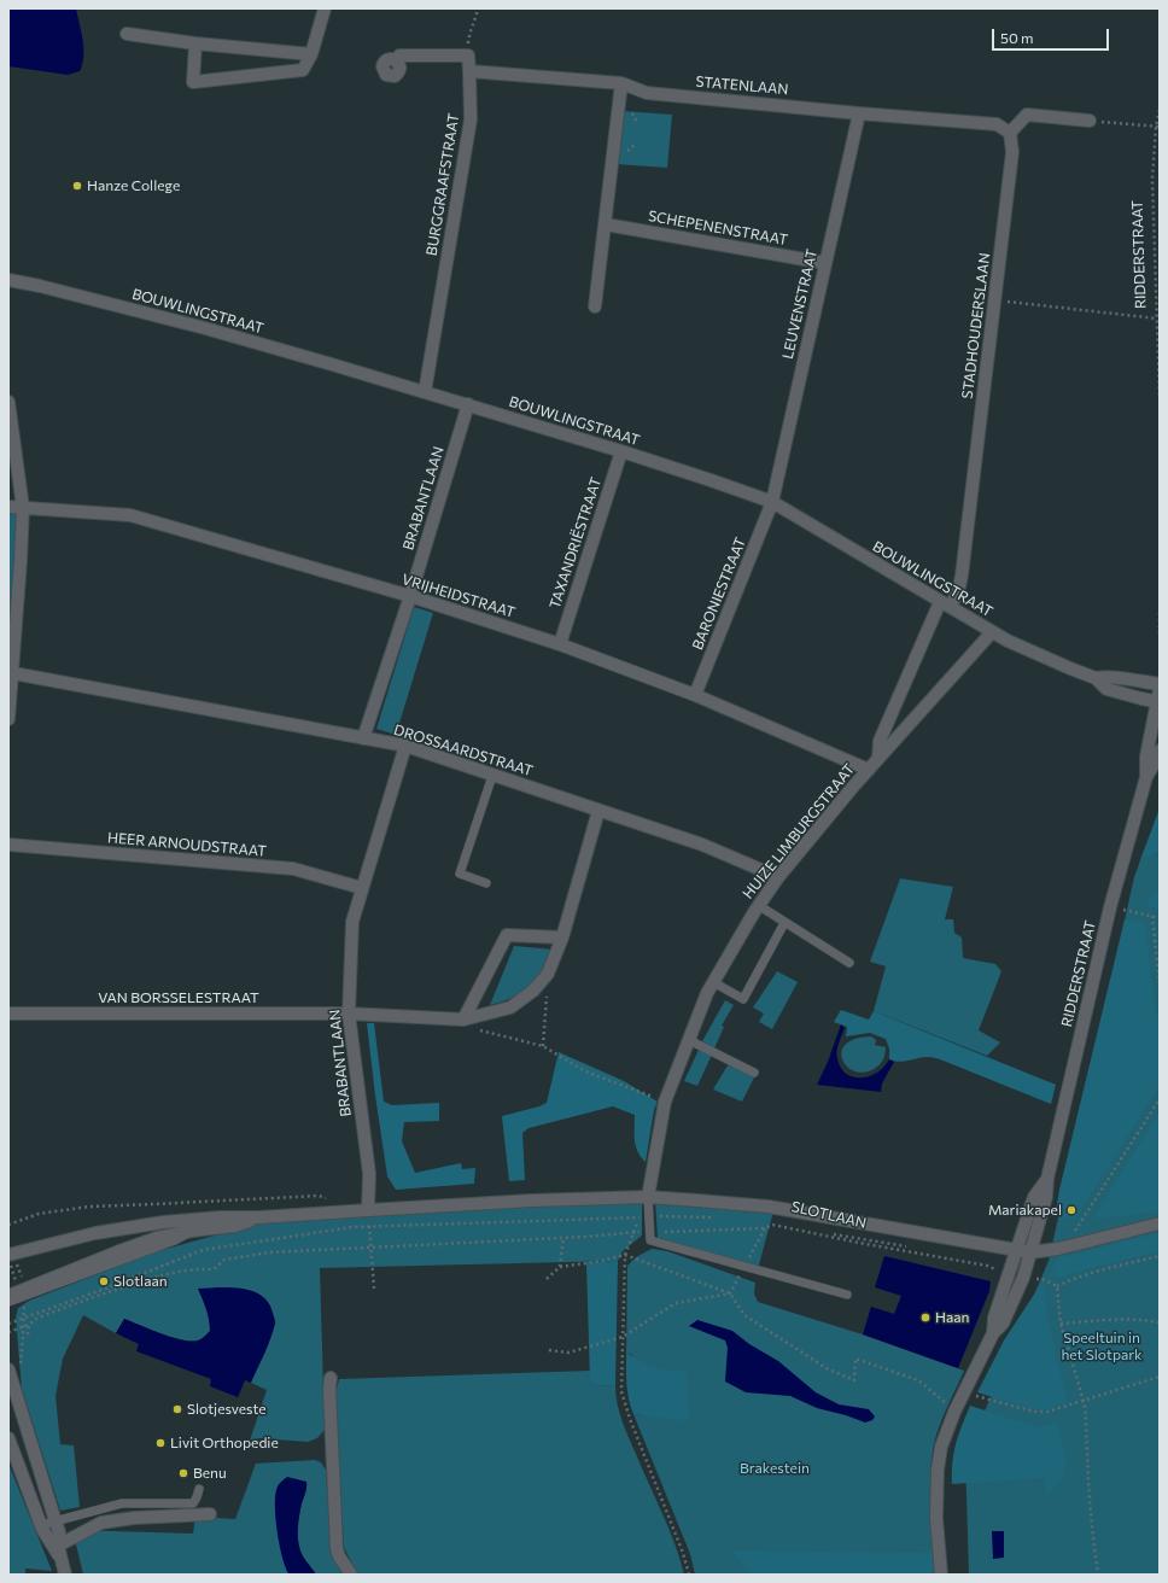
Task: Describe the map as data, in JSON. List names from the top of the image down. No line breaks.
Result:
{"streets":{"street":["STATENLAAN","BURGGRAAFSTRAAT","SCHEPENENSTRAAT","RIDDERSTRAAT","LEUVENSTRAAT","BOUWLINGSTRAAT","STADHOUDERSLAAN","BRABANTLAAN","TAXANDRIËSTRAAT","BARONIESTRAAT","VRIJHEIDSTRAAT","DROSSAARDSTRAAT","HUIZE LIMBURGSTRAAT","HEER ARNOUDSTRAAT","VAN BORSSELESTRAAT","SLOTLAAN"]},"crossings":[["STATENLAAN","BURGGRAAFSTRAAT"],["STATENLAAN","LEUVENSTRAAT"],["STATENLAAN","STADHOUDERSLAAN"],["BURGGRAAFSTRAAT","BOUWLINGSTRAAT"],["SCHEPENENSTRAAT","LEUVENSTRAAT"],["RIDDERSTRAAT","BOUWLINGSTRAAT"],["RIDDERSTRAAT","SLOTLAAN"],["LEUVENSTRAAT","BOUWLINGSTRAAT"],["LEUVENSTRAAT","BARONIESTRAAT"],["BOUWLINGSTRAAT","STADHOUDERSLAAN"],["BOUWLINGSTRAAT","BRABANTLAAN"],["BOUWLINGSTRAAT","TAXANDRIËSTRAAT"],["BOUWLINGSTRAAT","BARONIESTRAAT"],["BOUWLINGSTRAAT","HUIZE LIMBURGSTRAAT"],["STADHOUDERSLAAN","HUIZE LIMBURGSTRAAT"],["BRABANTLAAN","VRIJHEIDSTRAAT"],["BRABANTLAAN","DROSSAARDSTRAAT"],["BRABANTLAAN","HEER ARNOUDSTRAAT"],["BRABANTLAAN","VAN BORSSELESTRAAT"],["BRABANTLAAN","SLOTLAAN"],["TAXANDRIËSTRAAT","VRIJHEIDSTRAAT"],["BARONIESTRAAT","VRIJHEIDSTRAAT"],["VRIJHEIDSTRAAT","HUIZE LIMBURGSTRAAT"],["DROSSAARDSTRAAT","HUIZE LIMBURGSTRAAT"],["DROSSAARDSTRAAT","VAN BORSSELESTRAAT"],["HUIZE LIMBURGSTRAAT","SLOTLAAN"]],"parks":["Speeltuin in het Slotpark","Brakestein"],"places":["Hanze College","Mariakapel","Slotlaan","Haan","Slotjesveste","Livit Orthopedie","Benu"],"scale_bar":"50 m"}
